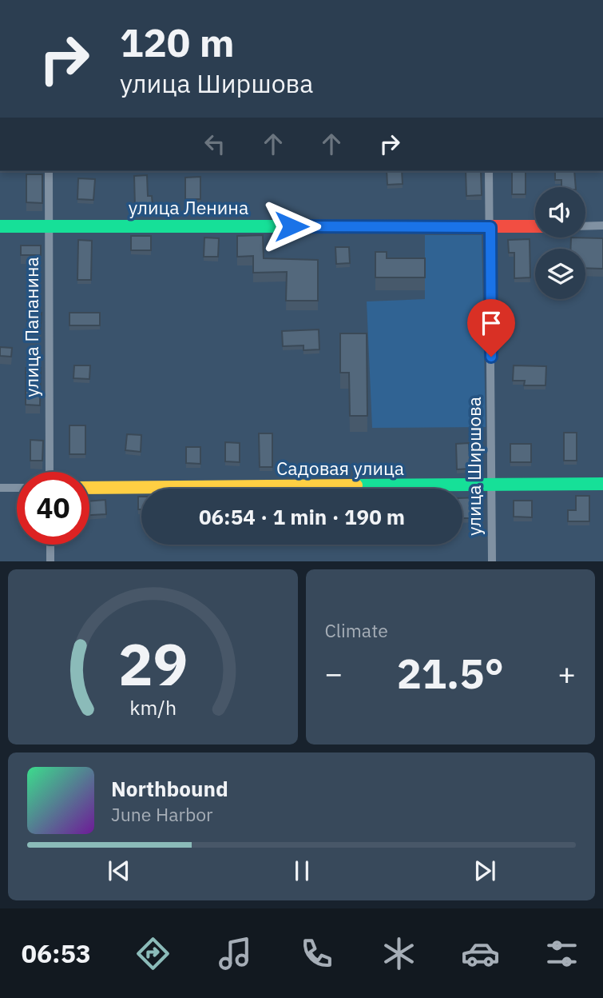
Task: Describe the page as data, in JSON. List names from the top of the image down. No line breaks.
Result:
{"streets":{"street":["улица Ленина","улица Папанина","улица Ширшова","Садовая улица"]},"crossings":[["улица Ленина","улица Папанина"],["улица Ленина","улица Ширшова"],["улица Ширшова","Садовая улица"]],"page":{"turn":["120 m","улица Ширшова"],"limit":"40","trip":"06:54 · 1 min · 190 m","tile":"Climate","heat":["−","21.5°","+"],"song":["Northbound","June Harbor"],"tabs":"06:53","gauge":["29","km/h"]}}
